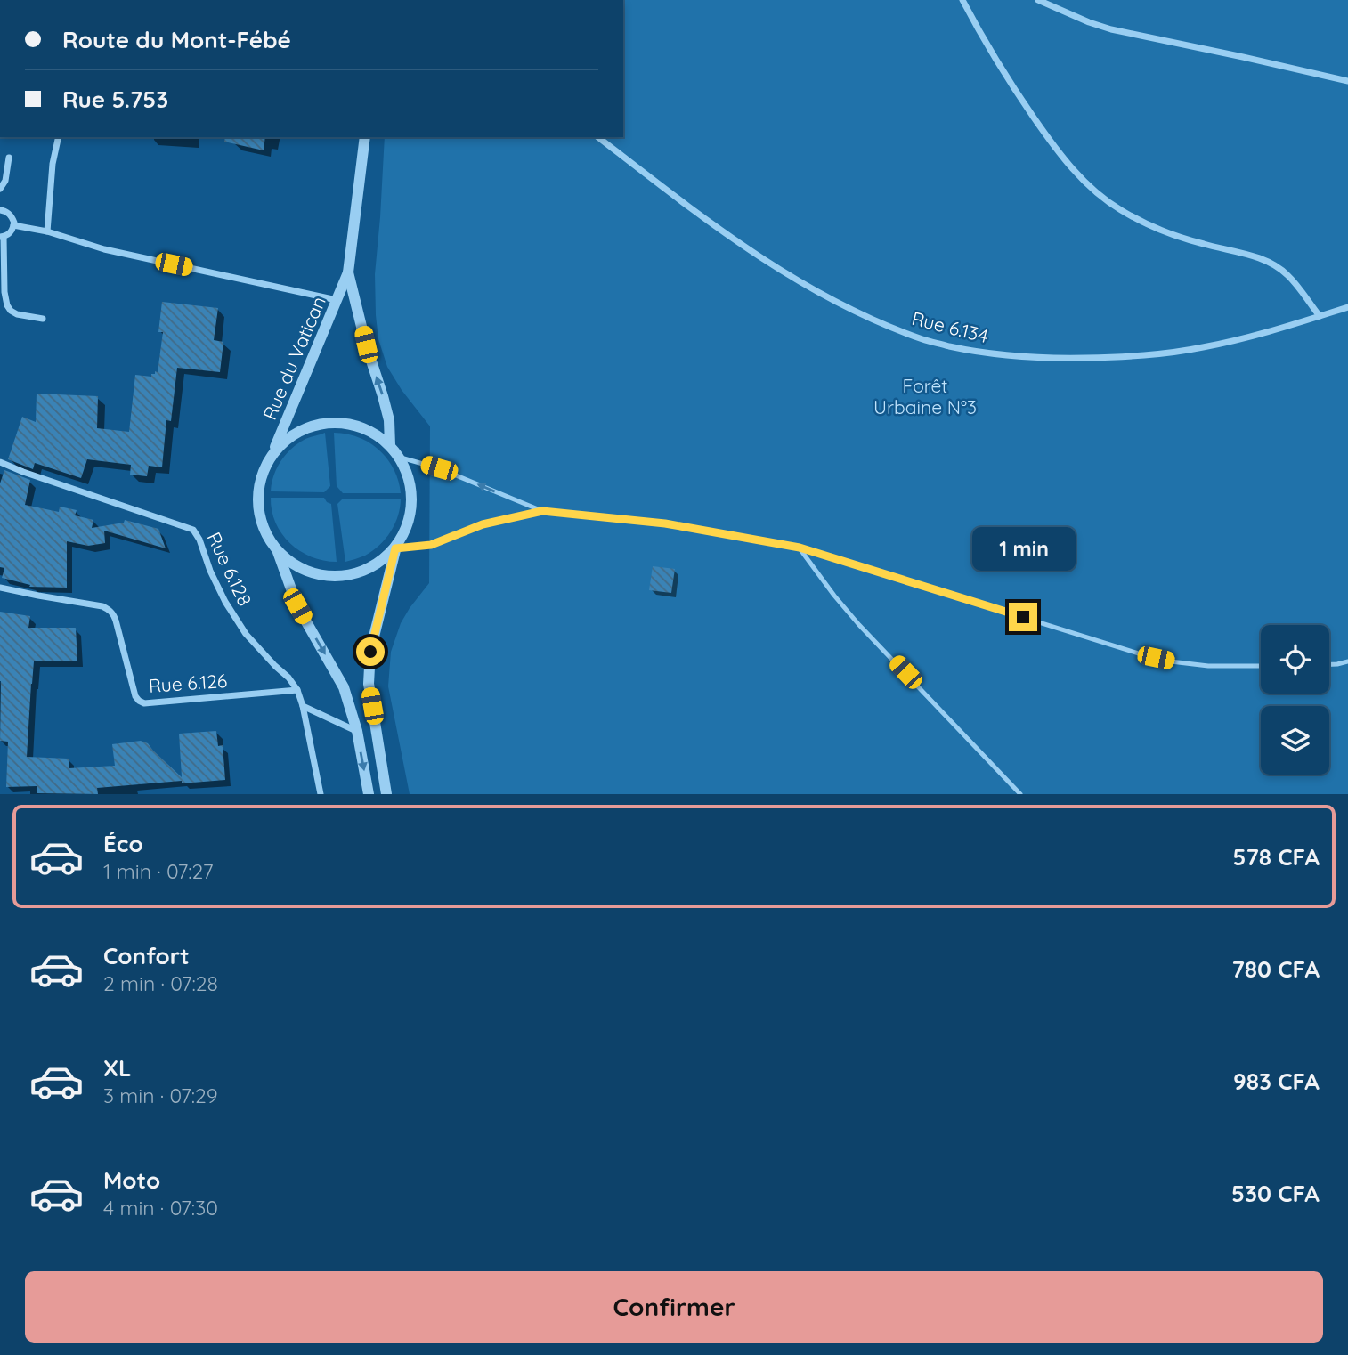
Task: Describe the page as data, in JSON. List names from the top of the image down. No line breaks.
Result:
{"streets":{"street":["Rue 6.134","Rue du Vatican","Rue 6.128","Rue 6.126"]},"crossings":[["Rue 6.128","Rue 6.126"]],"parks":["Forêt Urbaine N°3"],"page":{"banner":["Route du Mont-Fébé","Rue 5.753"],"bubble":"1 min","list":[{"name":"Éco","note":"1 min · 07:27","value":"578 CFA"},{"name":"Confort","note":"2 min · 07:28","value":"780 CFA"},{"name":"XL","note":"3 min · 07:29","value":"983 CFA"},{"name":"Moto","note":"4 min · 07:30","value":"530 CFA"}],"buttons":"Confirmer"}}
